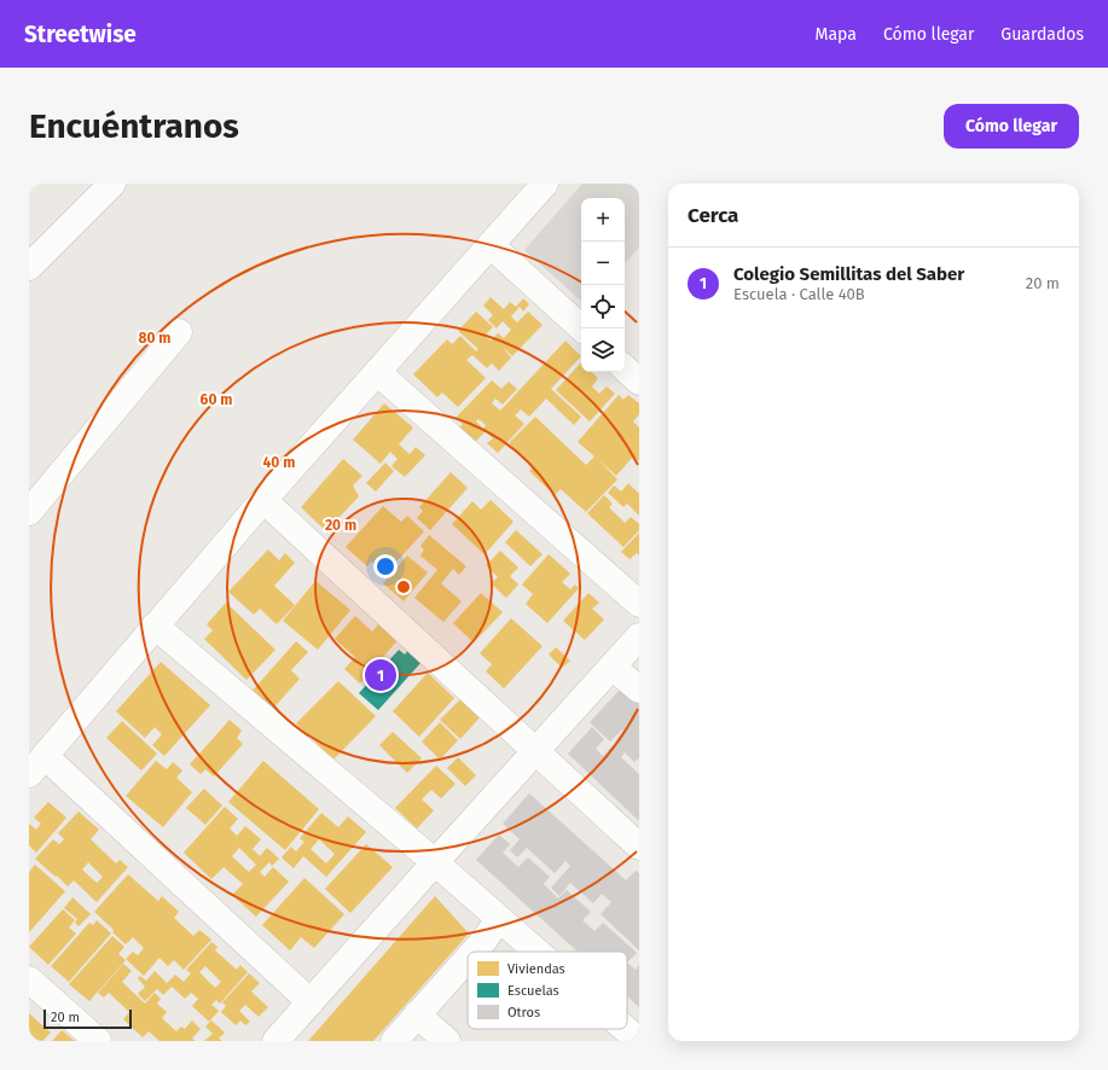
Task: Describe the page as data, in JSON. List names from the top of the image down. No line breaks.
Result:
{"legend":["Viviendas","Escuelas","Otros"],"scale_bar":"20 m","page":{"header":"Streetwise","nav":["Mapa","Cómo llegar","Guardados"],"buttons":"Cómo llegar","title":"Encuéntranos","heading":"Cerca","map_buttons":["+","−"],"list":[{"mark":"1","name":"Colegio Semillitas del Saber","note":"Escuela · Calle 40B","value":"20 m"}],"pins":"1","scale":"20 m"},"rings":["80 m","60 m","40 m","20 m"]}
